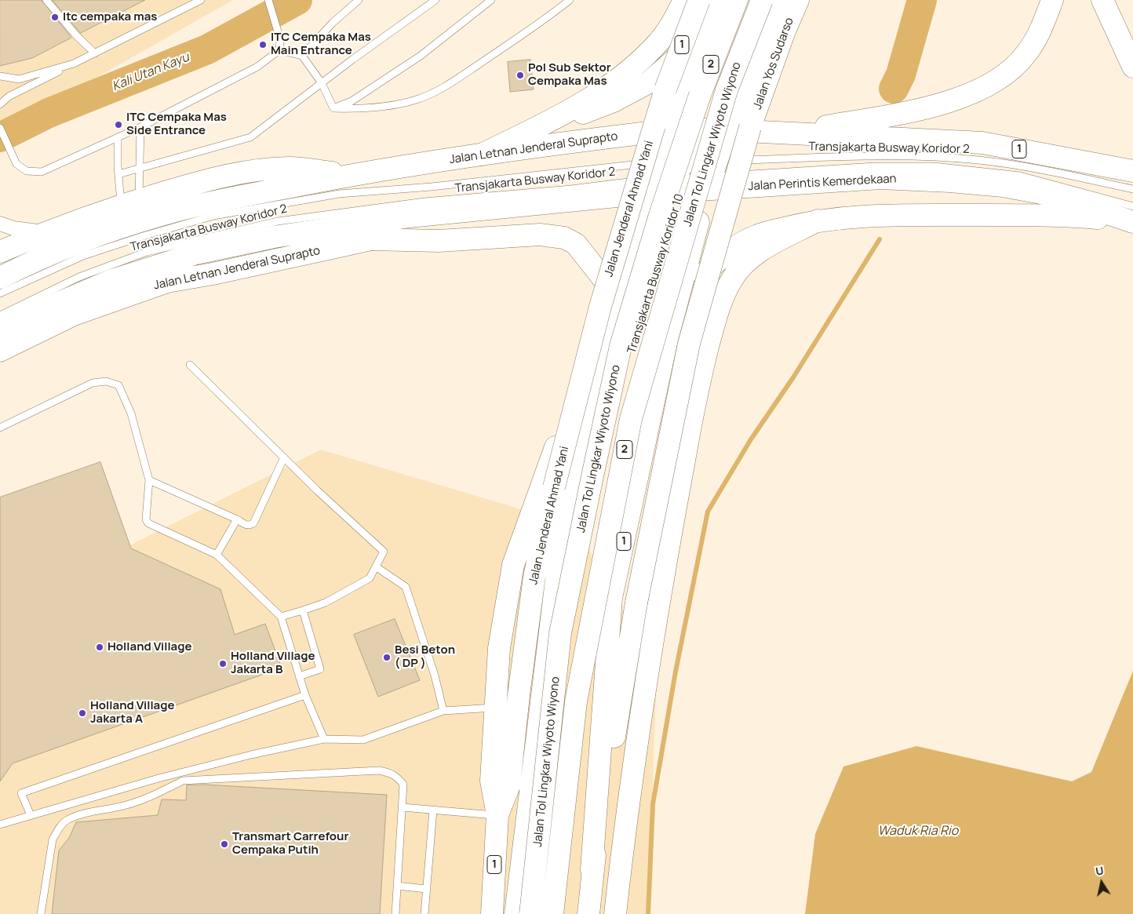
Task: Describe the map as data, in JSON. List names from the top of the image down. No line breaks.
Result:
{"streets":{"main road":["1","Jalan Yos Sudarso","2","Jalan Tol Lingkar Wiyoto Wiyono","Jalan Letnan Jenderal Suprapto","Jalan Perintis Kemerdekaan","Jalan Jenderal Ahmad Yani"],"lane":["Transjakarta Busway Koridor 2","Transjakarta Busway Koridor 10"]},"crossings":[["1","Jalan Letnan Jenderal Suprapto"],["1","Transjakarta Busway Koridor 2"],["1","Jalan Perintis Kemerdekaan"],["1","Jalan Jenderal Ahmad Yani"],["Jalan Yos Sudarso","Jalan Letnan Jenderal Suprapto"],["Jalan Yos Sudarso","Transjakarta Busway Koridor 2"],["Jalan Yos Sudarso","Jalan Perintis Kemerdekaan"],["Jalan Yos Sudarso","Jalan Jenderal Ahmad Yani"],["Jalan Yos Sudarso","Transjakarta Busway Koridor 10"],["Jalan Letnan Jenderal Suprapto","Transjakarta Busway Koridor 2"],["Jalan Letnan Jenderal Suprapto","Jalan Perintis Kemerdekaan"],["Jalan Letnan Jenderal Suprapto","Jalan Jenderal Ahmad Yani"],["Jalan Letnan Jenderal Suprapto","Transjakarta Busway Koridor 10"],["Transjakarta Busway Koridor 2","Jalan Perintis Kemerdekaan"],["Transjakarta Busway Koridor 2","Jalan Jenderal Ahmad Yani"],["Transjakarta Busway Koridor 2","Transjakarta Busway Koridor 10"],["Jalan Perintis Kemerdekaan","Jalan Jenderal Ahmad Yani"],["Jalan Perintis Kemerdekaan","Transjakarta Busway Koridor 10"],["Jalan Jenderal Ahmad Yani","Transjakarta Busway Koridor 10"]],"water":["Kali Utan Kayu","Waduk Ria Rio"],"places":["Itc cempaka mas","ITC Cempaka Mas Main Entrance","Pol Sub Sektor Cempaka Mas","ITC Cempaka Mas Side Entrance","Holland Village","Besi Beton ( DP )","Holland Village Jakarta B","Holland Village Jakarta A","Transmart Carrefour Cempaka Putih"],"north":"top"}
